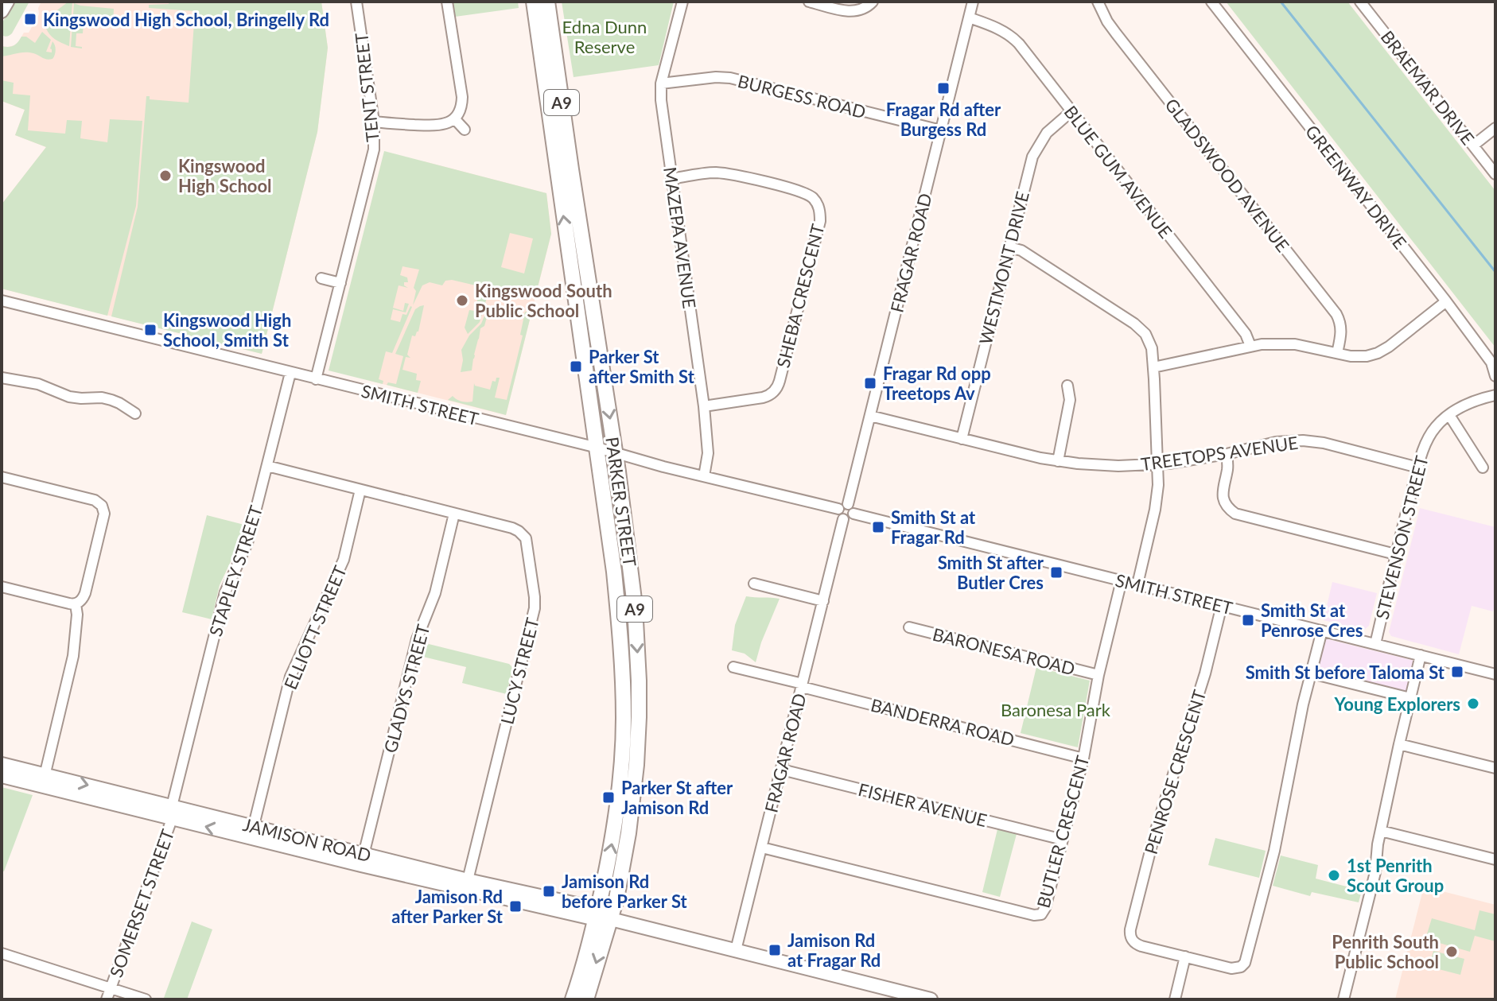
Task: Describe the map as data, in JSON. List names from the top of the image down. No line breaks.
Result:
{"streets":{"highway":["A9","PARKER STREET"],"main road":["JAMISON ROAD"],"street":["TENT STREET","BRAEMAR DRIVE","BURGESS ROAD","BLUE GUM AVENUE","GLADSWOOD AVENUE","GREENWAY DRIVE","MAZEPA AVENUE","FRAGAR ROAD","WESTMONT DRIVE","SHEBA CRESCENT","SMITH STREET","TREETOPS AVENUE","STEVENSON STREET","STAPLEY STREET","ELLIOTT STREET","BARONESA ROAD","LUCY STREET","GLADYS STREET","BANDERRA ROAD","PENROSE CRESCENT","FISHER AVENUE","BUTLER CRESCENT","SOMERSET STREET"]},"crossings":[["TENT STREET","SMITH STREET"],["BURGESS ROAD","MAZEPA AVENUE"],["BURGESS ROAD","FRAGAR ROAD"],["BLUE GUM AVENUE","FRAGAR ROAD"],["BLUE GUM AVENUE","WESTMONT DRIVE"],["MAZEPA AVENUE","SHEBA CRESCENT"],["MAZEPA AVENUE","SMITH STREET"],["FRAGAR ROAD","SMITH STREET"],["FRAGAR ROAD","TREETOPS AVENUE"],["FRAGAR ROAD","BANDERRA ROAD"],["FRAGAR ROAD","FISHER AVENUE"],["FRAGAR ROAD","BUTLER CRESCENT"],["FRAGAR ROAD","JAMISON ROAD"],["WESTMONT DRIVE","TREETOPS AVENUE"],["SMITH STREET","PARKER STREET"],["SMITH STREET","STEVENSON STREET"],["SMITH STREET","STAPLEY STREET"],["SMITH STREET","PENROSE CRESCENT"],["SMITH STREET","BUTLER CRESCENT"],["TREETOPS AVENUE","STEVENSON STREET"],["PARKER STREET","JAMISON ROAD"],["STAPLEY STREET","LUCY STREET"],["STAPLEY STREET","JAMISON ROAD"],["STAPLEY STREET","SOMERSET STREET"],["ELLIOTT STREET","LUCY STREET"],["ELLIOTT STREET","JAMISON ROAD"],["BARONESA ROAD","BUTLER CRESCENT"],["LUCY STREET","GLADYS STREET"],["LUCY STREET","JAMISON ROAD"],["GLADYS STREET","JAMISON ROAD"],["BANDERRA ROAD","BUTLER CRESCENT"],["FISHER AVENUE","BUTLER CRESCENT"],["JAMISON ROAD","SOMERSET STREET"]],"parks":["Edna Dunn Reserve","Baronesa Park"],"places":{"transit":["Kingswood High School, Bringelly Rd","Fragar Rd after Burgess Rd","Kingswood High School, Smith St","Parker St after Smith St","Fragar Rd opp Treetops Av","Smith St at Fragar Rd","Smith St after Butler Cres","Smith St at Penrose Cres","Smith St before Taloma St","Parker St after Jamison Rd","Jamison Rd before Parker St","Jamison Rd after Parker St","Jamison Rd at Fragar Rd"],"other":["Kingswood High School","Kingswood South Public School","Young Explorers","1st Penrith Scout Group","Penrith South Public School"]}}
